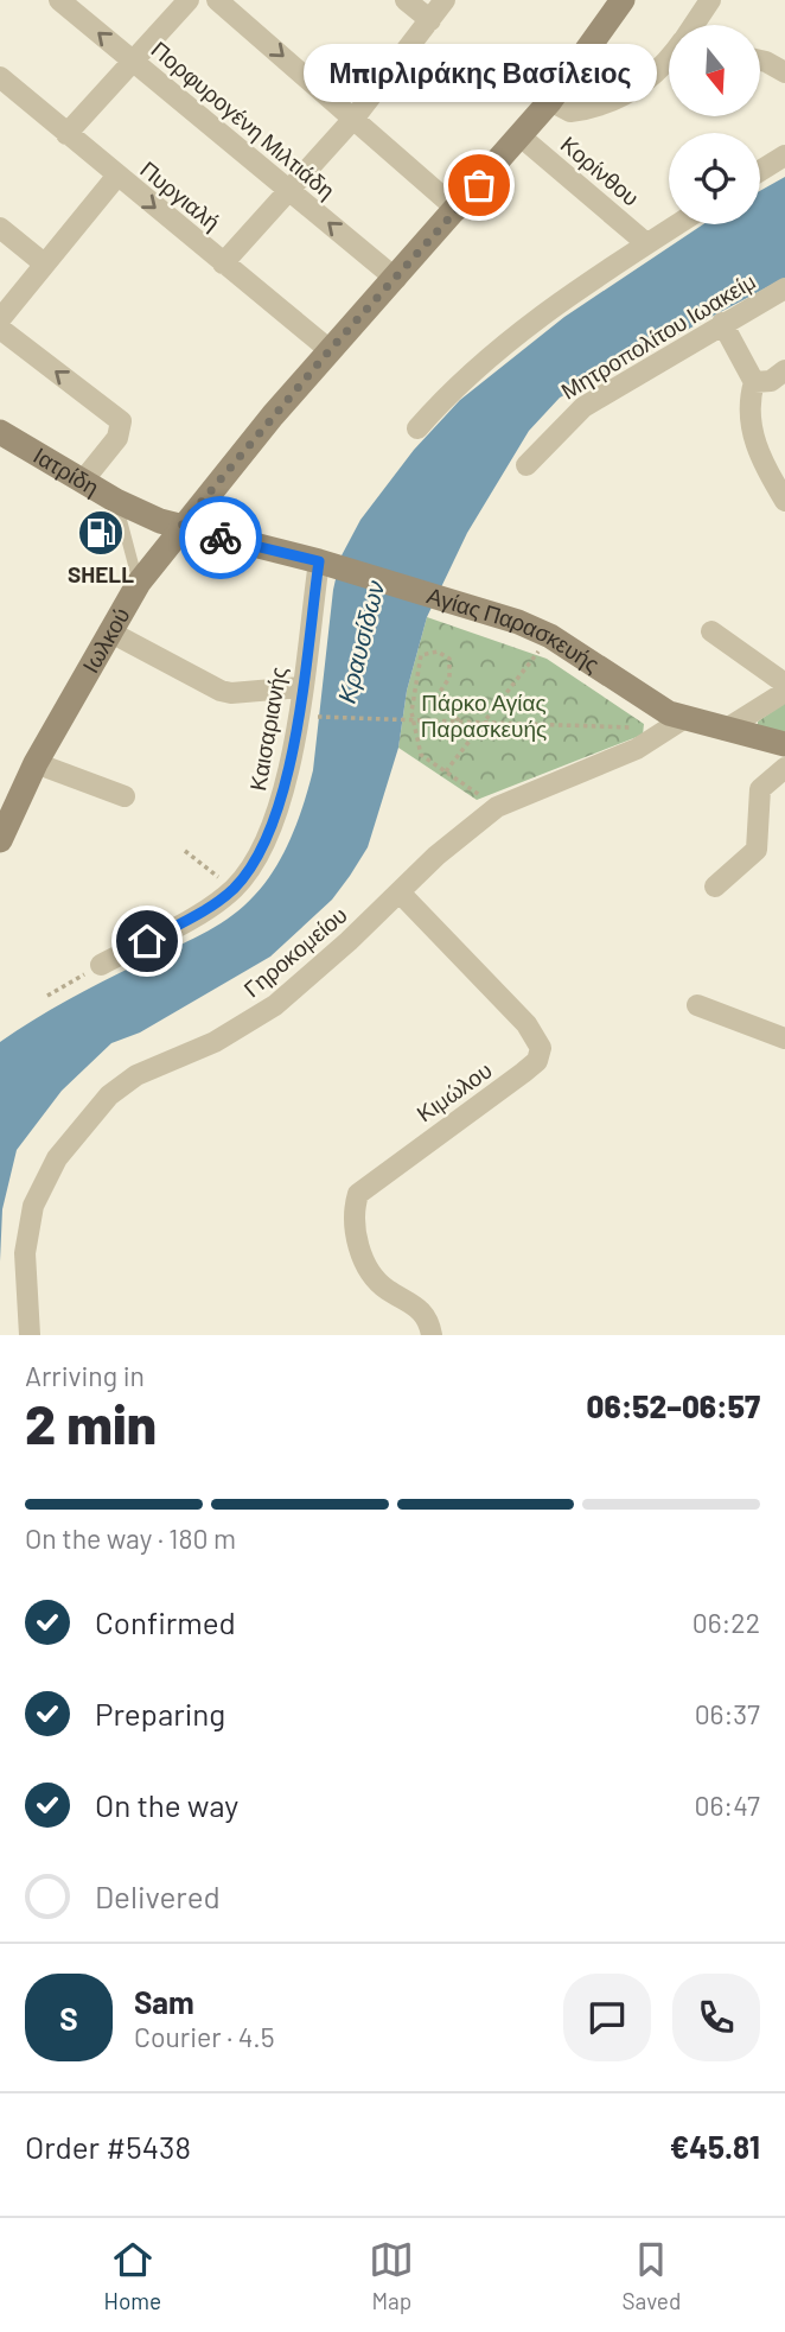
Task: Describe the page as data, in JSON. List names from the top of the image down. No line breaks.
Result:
{"streets":{"main road":["Ιατρίδη","Αγίας Παρασκευής","Ιωλκού"],"street":["Πορφυρογένη Μιλτιάδη","Κορίνθου","Πυργιαλή","Μητροπολίτου Ιωακείμ","Καισαριανής","Γηροκομείου","Κιμώλου"]},"crossings":[["Πορφυρογένη Μιλτιάδη","Ιωλκού"],["Κορίνθου","Ιωλκού"],["Πυργιαλή","Ιωλκού"],["Ιατρίδη","Αγίας Παρασκευής"],["Ιατρίδη","Ιωλκού"],["Αγίας Παρασκευής","Ιωλκού"],["Αγίας Παρασκευής","Καισαριανής"],["Αγίας Παρασκευής","Γηροκομείου"],["Γηροκομείου","Κιμώλου"]],"water":["Κραυσίδων"],"parks":["Πάρκο Αγίας Παρασκευής"],"places":{"other":["Μπιρλιράκης Βασίλειος"],"fuel station":["SHELL"]},"north":"bottom","page":{"bubble":"Μπιρλιράκης Βασίλειος","heading":["2 min","Arriving in","06:52–06:57"],"panel":["Sam","Courier · 4.5","Order #5438","€45.81"],"bar":"On the way · 180 m","list":[["Confirmed","06:22"],["Preparing","06:37"],["On the way","06:47"],"Delivered"],"round":"S","tabs":["Home","Map","Saved"]}}
